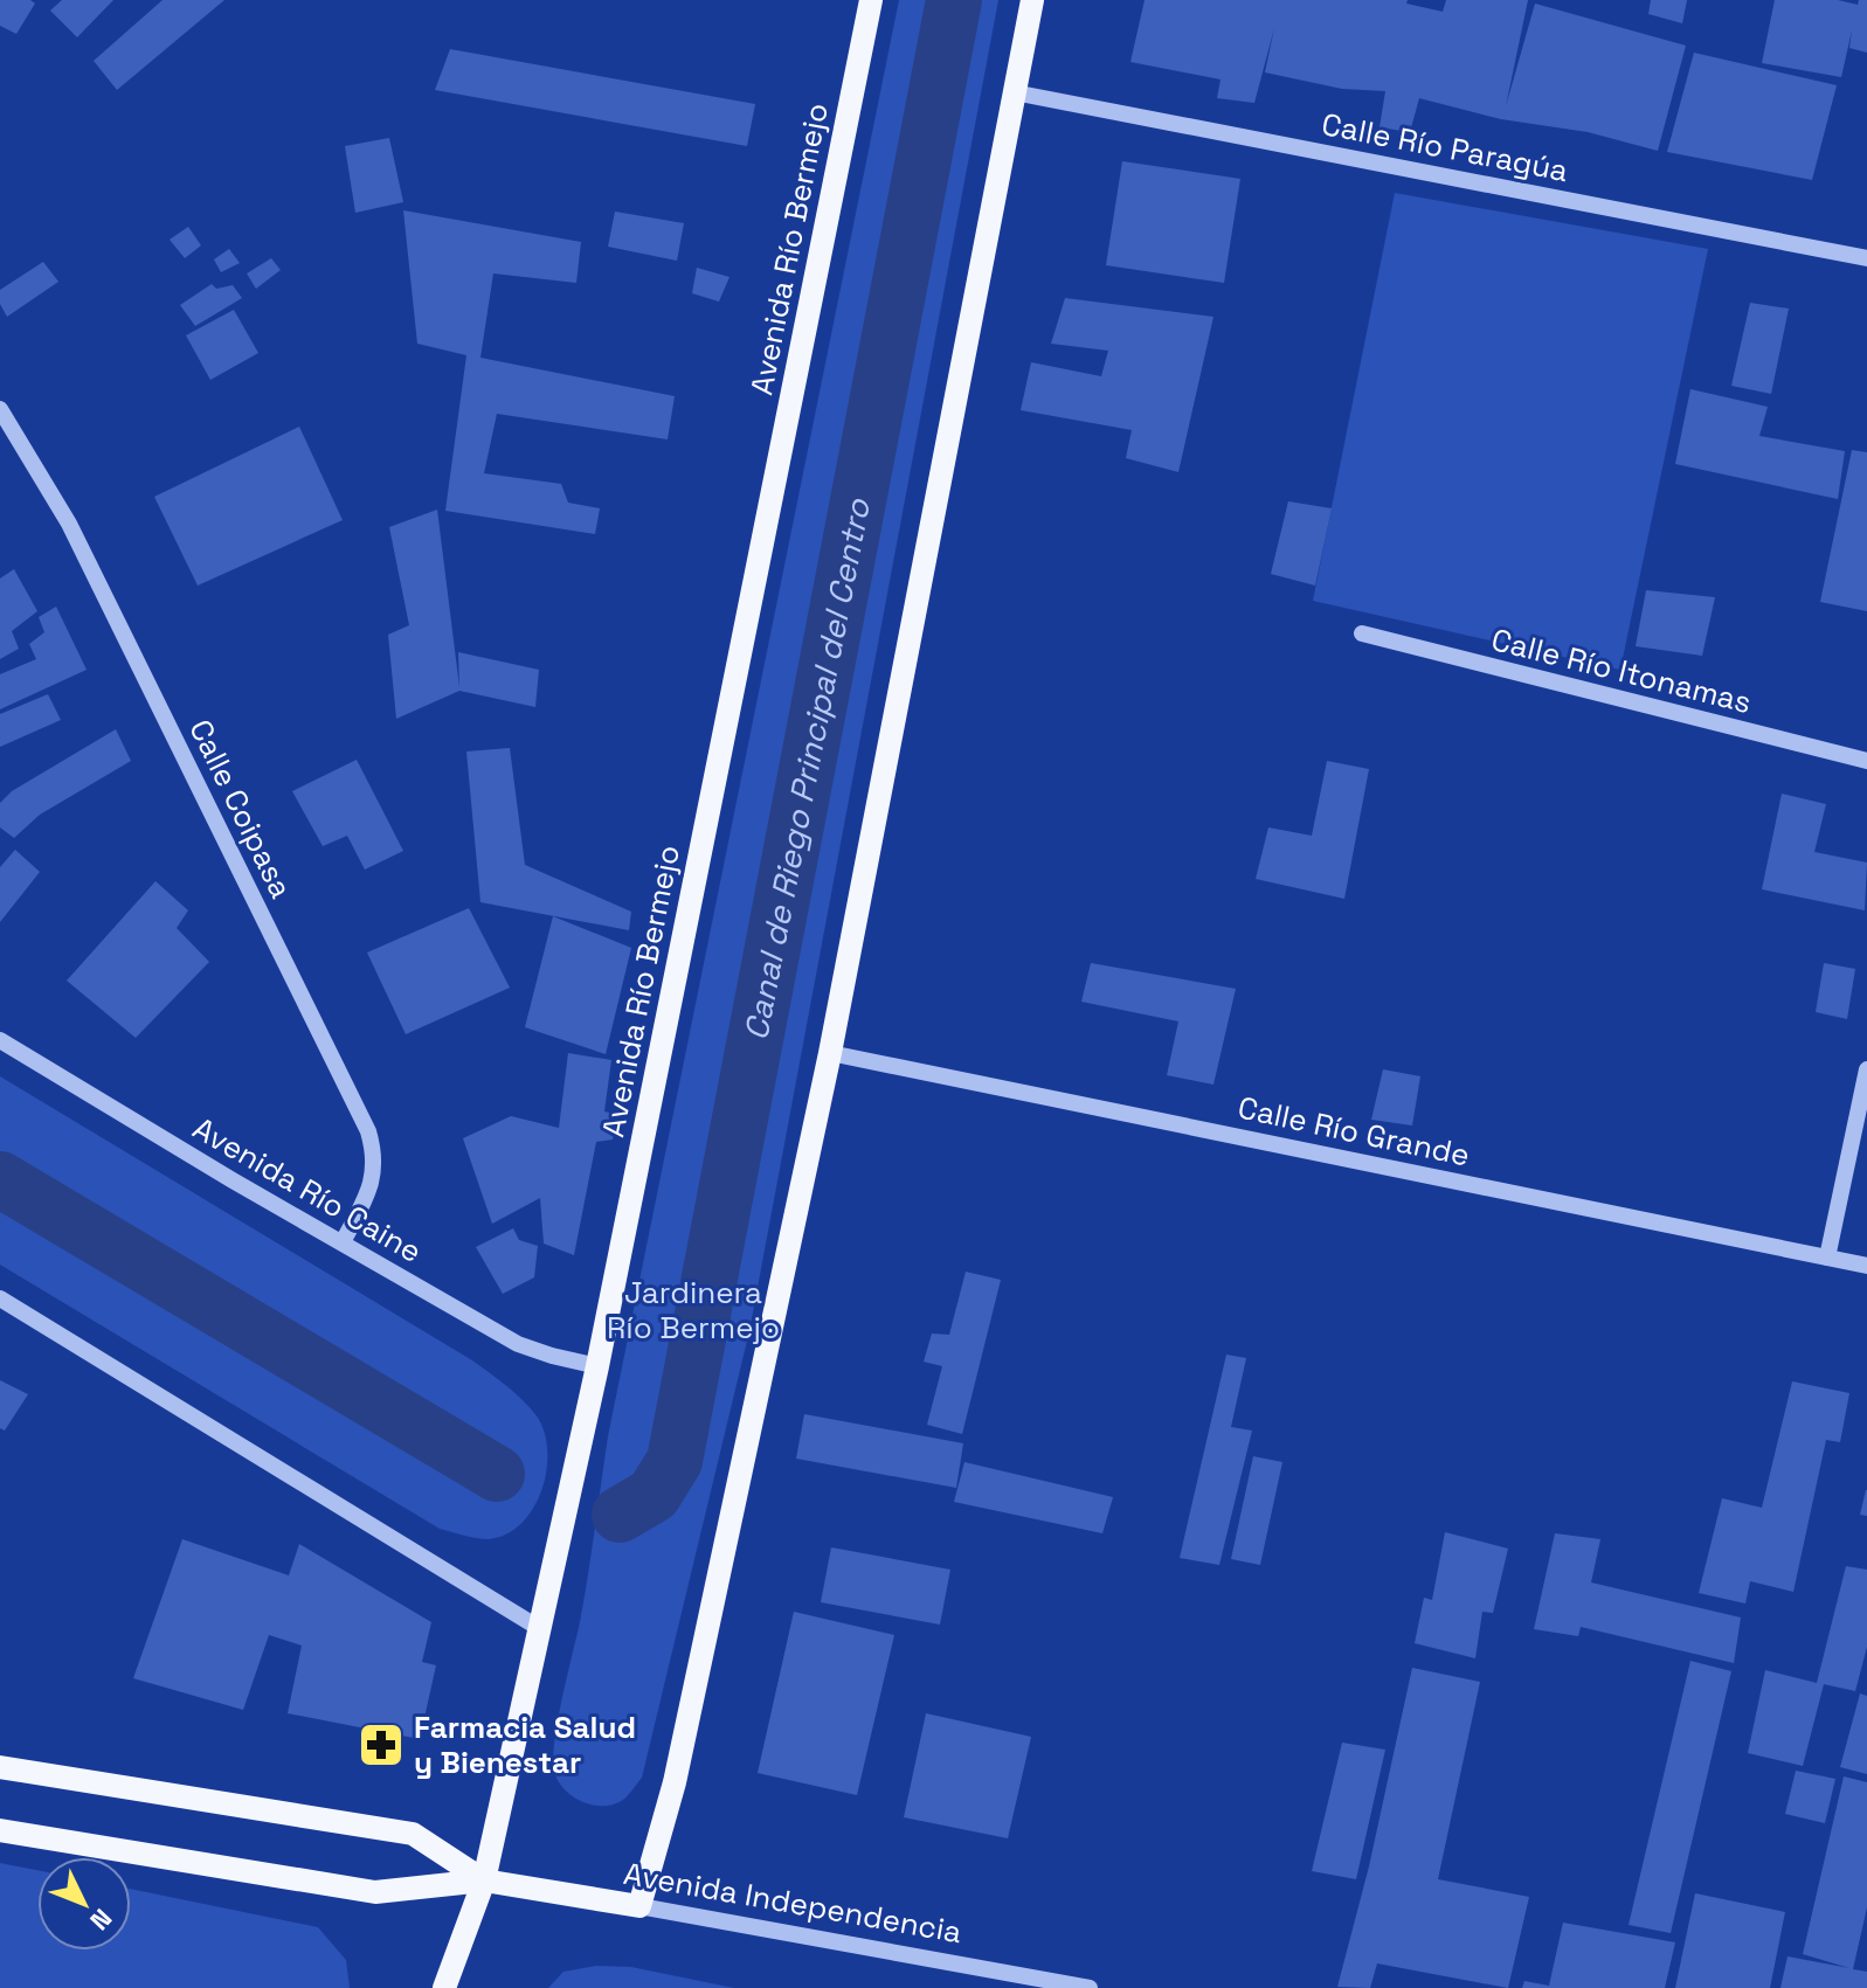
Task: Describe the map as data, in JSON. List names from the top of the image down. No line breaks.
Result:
{"streets":{"main road":["Avenida Río Bermejo","Avenida Independencia"],"street":["Calle Río Paragúa","Calle Río Itonamas","Calle Coipasa","Calle Río Grande","Avenida Río Caine"]},"crossings":[["Avenida Río Bermejo","Avenida Río Caine"],["Avenida Río Bermejo","Avenida Independencia"],["Calle Coipasa","Avenida Río Caine"]],"water":["Canal de Riego Principal del Centro"],"parks":["Jardinera Río Bermejo"],"places":{"pharmacy":["Farmacia Salud y Bienestar"]},"north":"bottom right"}
